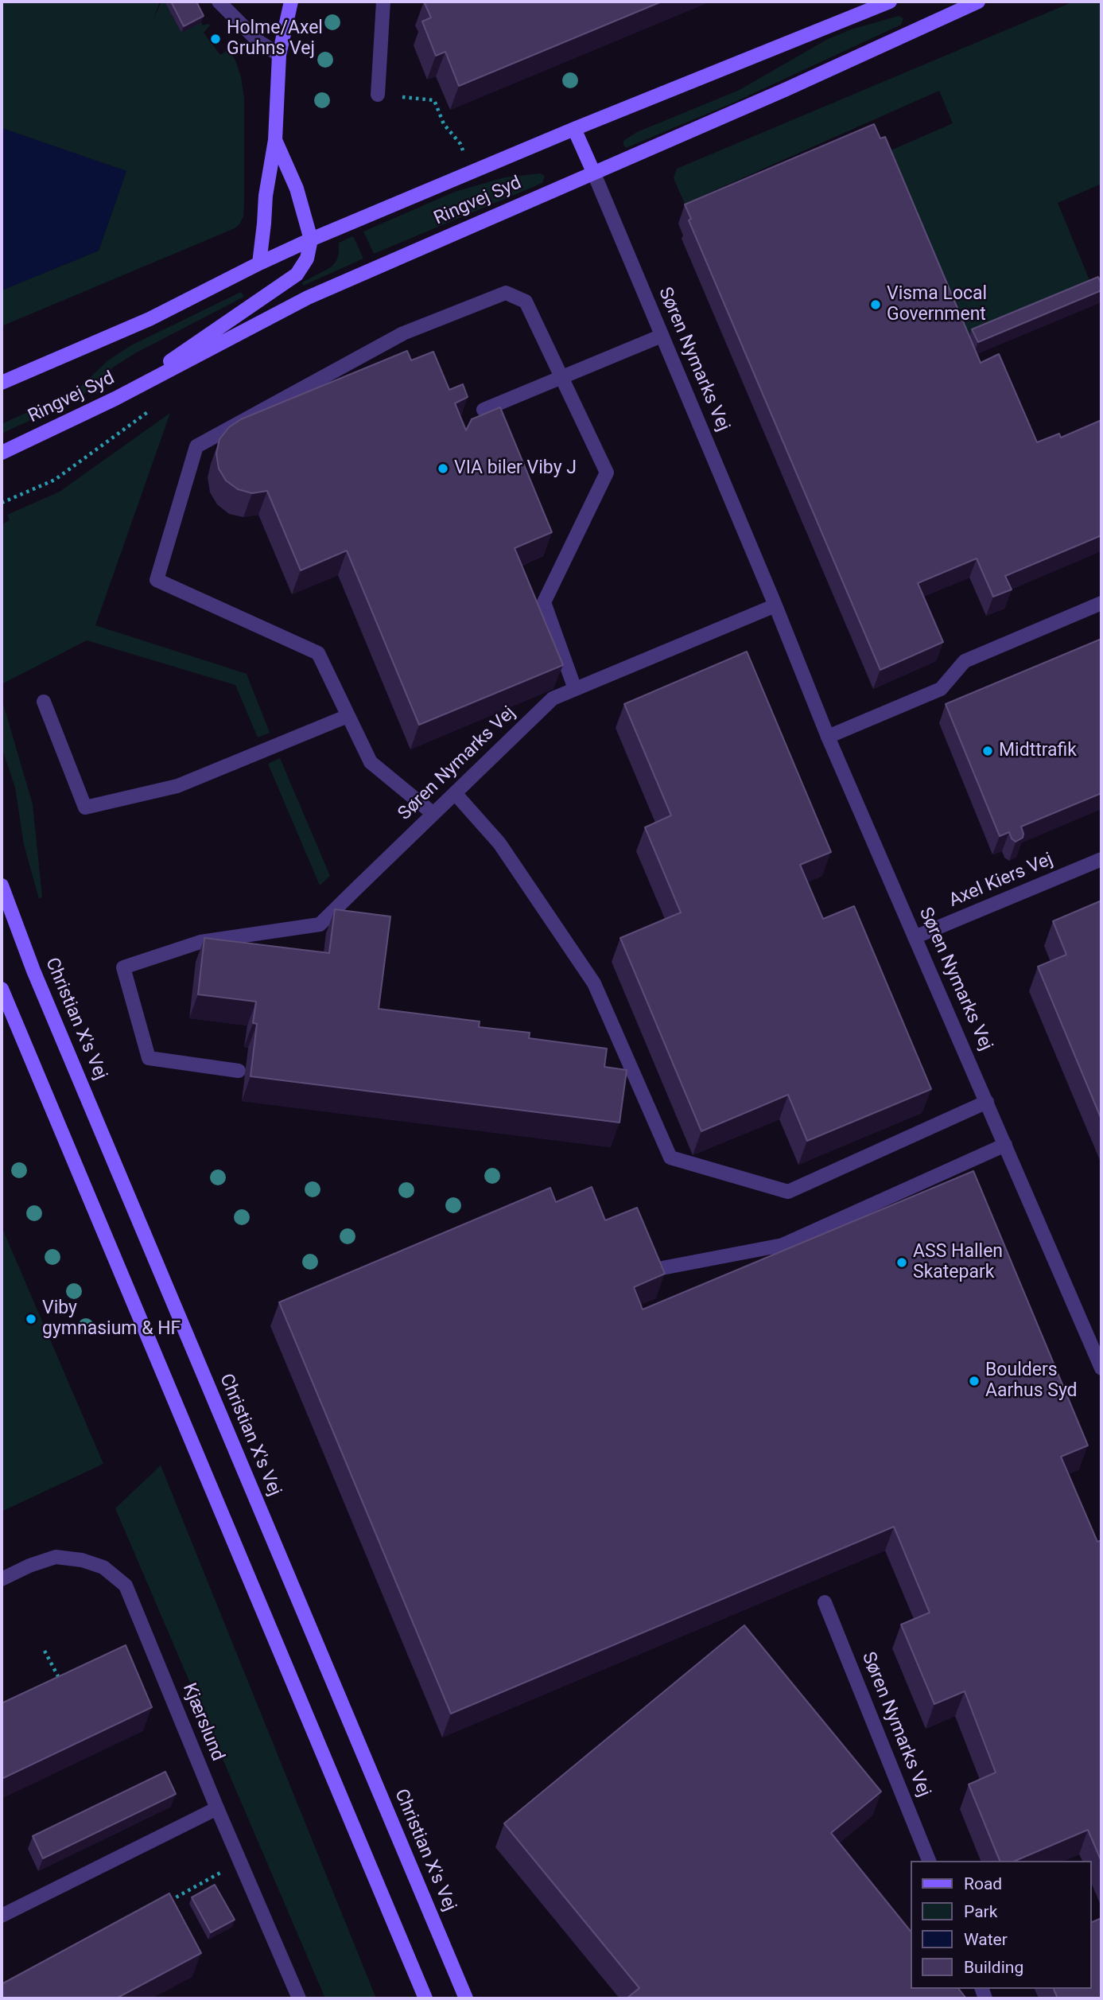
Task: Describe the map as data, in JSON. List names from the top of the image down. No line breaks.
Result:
{"streets":{"main road":["Ringvej Syd","Søren Nymarks Vej","Christian X's Vej"],"street":["Axel Kiers Vej","Kjærslund"]},"crossings":[["Ringvej Syd","Søren Nymarks Vej"],["Søren Nymarks Vej","Axel Kiers Vej"]],"places":["Holme/Axel Gruhns Vej","Visma Local Government","VIA biler Viby J","Midttrafik","ASS Hallen Skatepark","Viby gymnasium & HF","Boulders Aarhus Syd"],"legend":["Road","Park","Water","Building"]}
